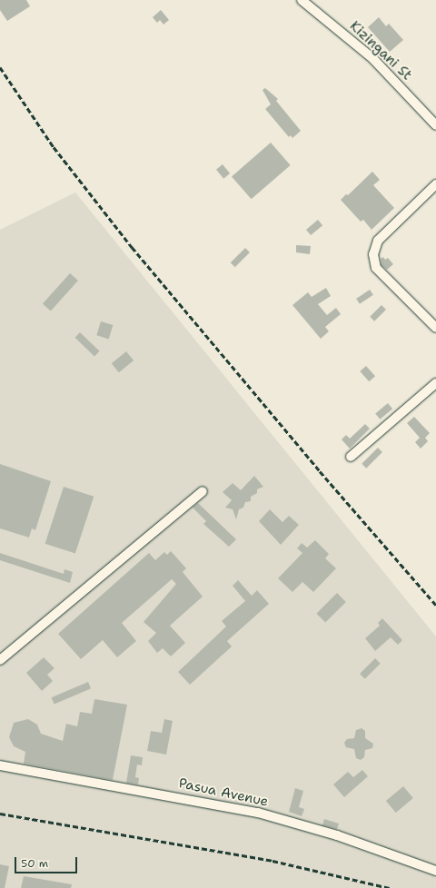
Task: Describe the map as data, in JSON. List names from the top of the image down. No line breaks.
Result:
{"streets":{"street":["Kizingani St","Pasua Avenue"]},"scale_bar":"50 m"}
